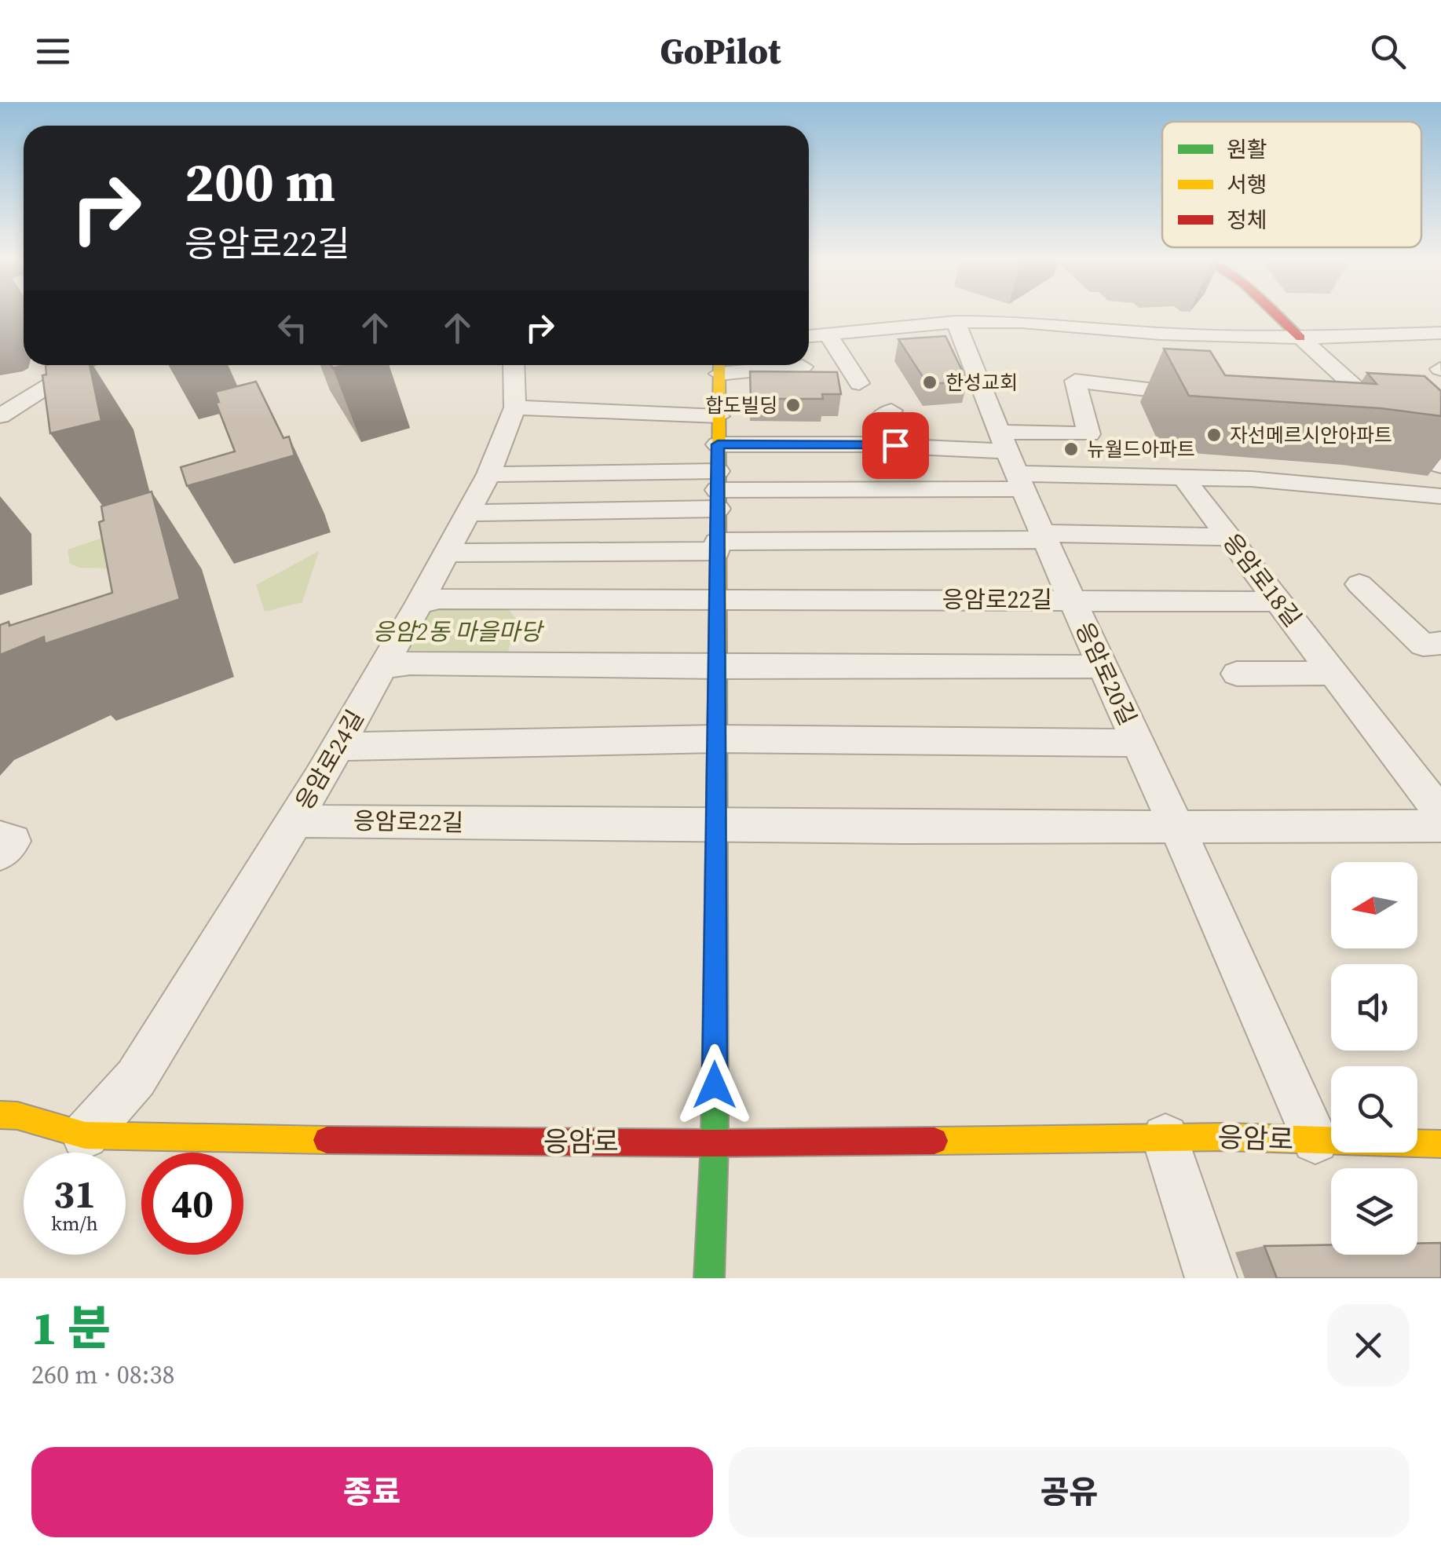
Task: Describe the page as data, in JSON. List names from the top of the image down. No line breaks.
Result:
{"streets":{"street":["응암로18길","응암로22길","응암로20길","응암로24길","응암로"]},"crossings":[["응암로18길","응암로22길"],["응암로22길","응암로20길"],["응암로22길","응암로24길"],["응암로20길","응암로"],["응암로24길","응암로"]],"parks":["응암2동 마을마당"],"places":["한성교회","합도빌딩","자선메르시안아파트","뉴월드아파트"],"legend":["원활","서행","정체"],"north":"left","page":{"header":"GoPilot","turn":["200 m","응암로22길"],"speed":"31 km/h","limit":"40","heading":["1 분","260 m · 08:38"],"buttons":["종료","공유"]}}
